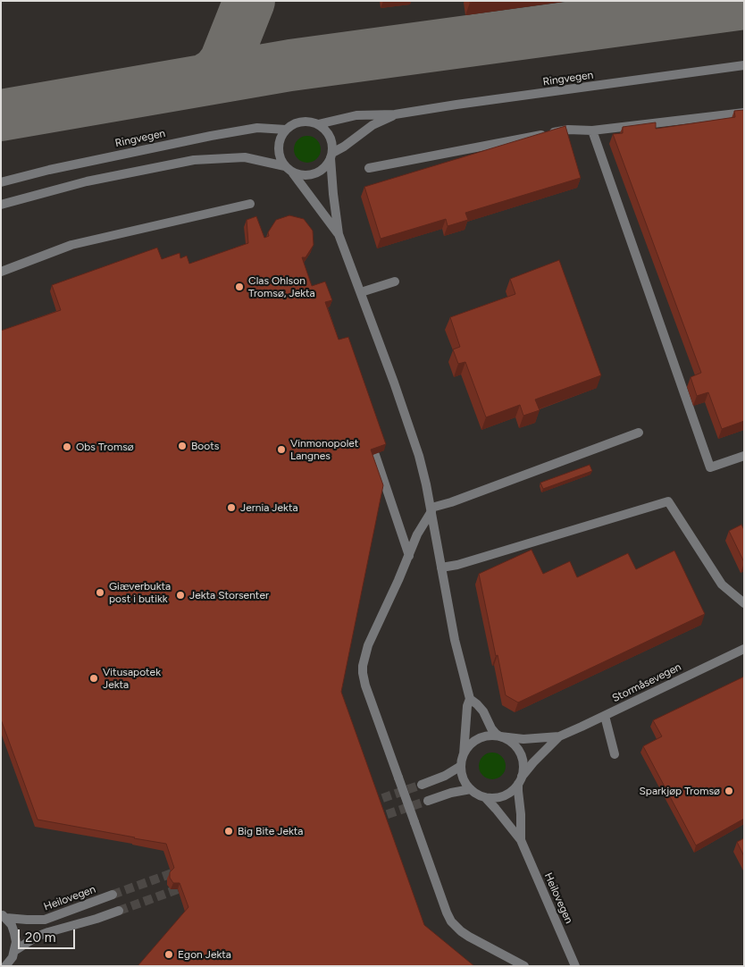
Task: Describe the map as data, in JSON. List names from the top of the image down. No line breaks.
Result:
{"streets":{"street":["Ringvegen","Stormåsevegen","Heilovegen"]},"places":["Clas Ohlson Tromsø, Jekta","Boots","Obs Tromsø","Vinmonopolet Langnes","Jernia Jekta","Giæverbukta post i butikk","Jekta Storsenter","Vitusapotek Jekta","Sparkjøp Tromsø","Big Bite Jekta","Egon Jekta"],"scale_bar":"20 m"}
